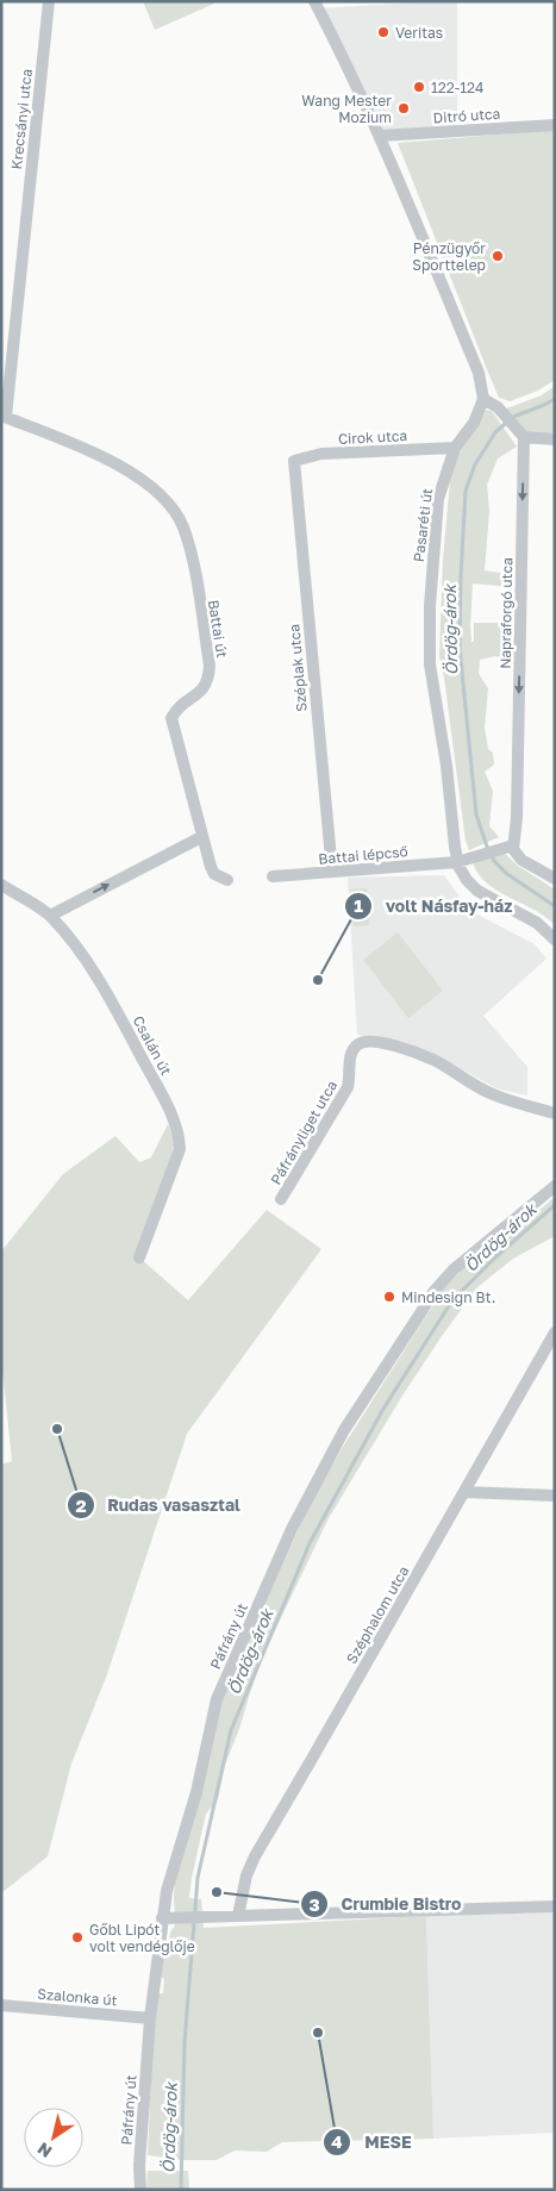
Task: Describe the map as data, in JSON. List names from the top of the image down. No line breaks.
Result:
{"streets":{"street":["Ditró utca","Krecsányi utca","Cirok utca","Pasaréti út","Napraforgó utca","Battai út","Széplak utca","Battai lépcső","Csalán út","Páfrányliget utca","Széphalom utca","Páfrány út","Szalonka út"]},"crossings":[["Krecsányi utca","Battai út"],["Cirok utca","Pasaréti út"],["Cirok utca","Széplak utca"],["Pasaréti út","Battai lépcső"],["Napraforgó utca","Battai lépcső"],["Széplak utca","Battai lépcső"],["Páfrány út","Szalonka út"]],"one_way":["Napraforgó utca"],"water":["Ördög-árok"],"places":["Veritas","122-124","Wang Mester Mozium","Pénzügyőr Sporttelep","volt Násfay-ház","Mindesign Bt.","Rudas vasasztal","Crumbie Bistro","Gőbl Lipót volt vendéglője","MESE"],"north":"bottom left"}
